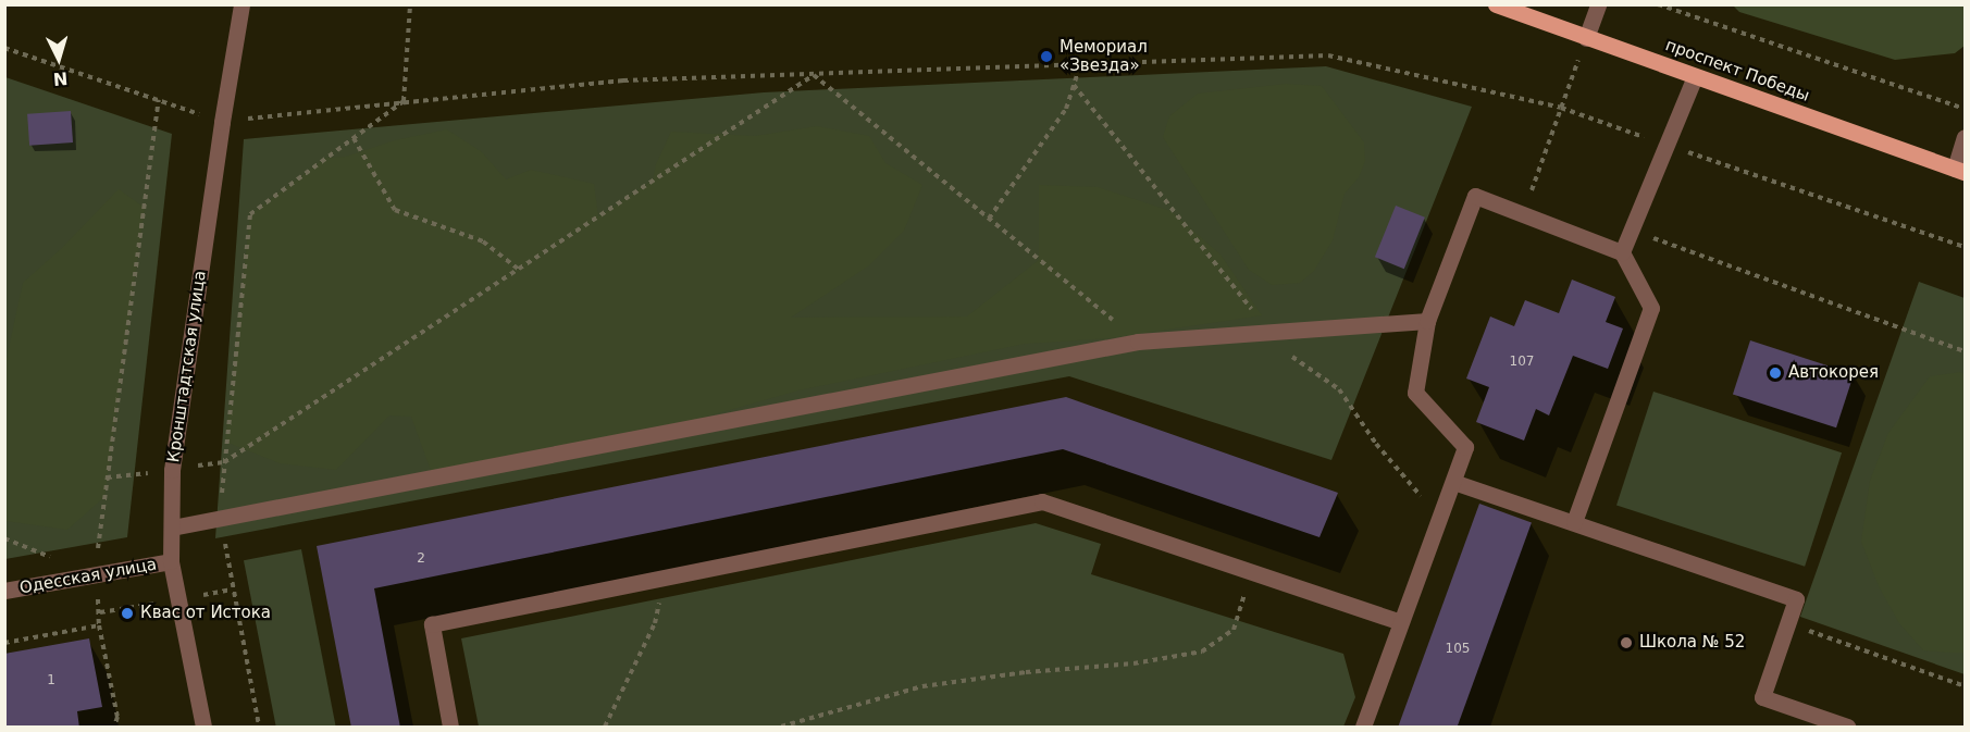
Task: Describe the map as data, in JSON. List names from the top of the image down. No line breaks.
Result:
{"streets":{"main road":["проспект Победы"],"street":["Кронштадтская улица","Одесская улица"]},"crossings":[["Кронштадтская улица","Одесская улица"]],"places":["Мемориал «Звезда»","Автокорея","Квас от Истока","Школа № 52"],"house_numbers":["107","2","105","1"],"north":"bottom"}
